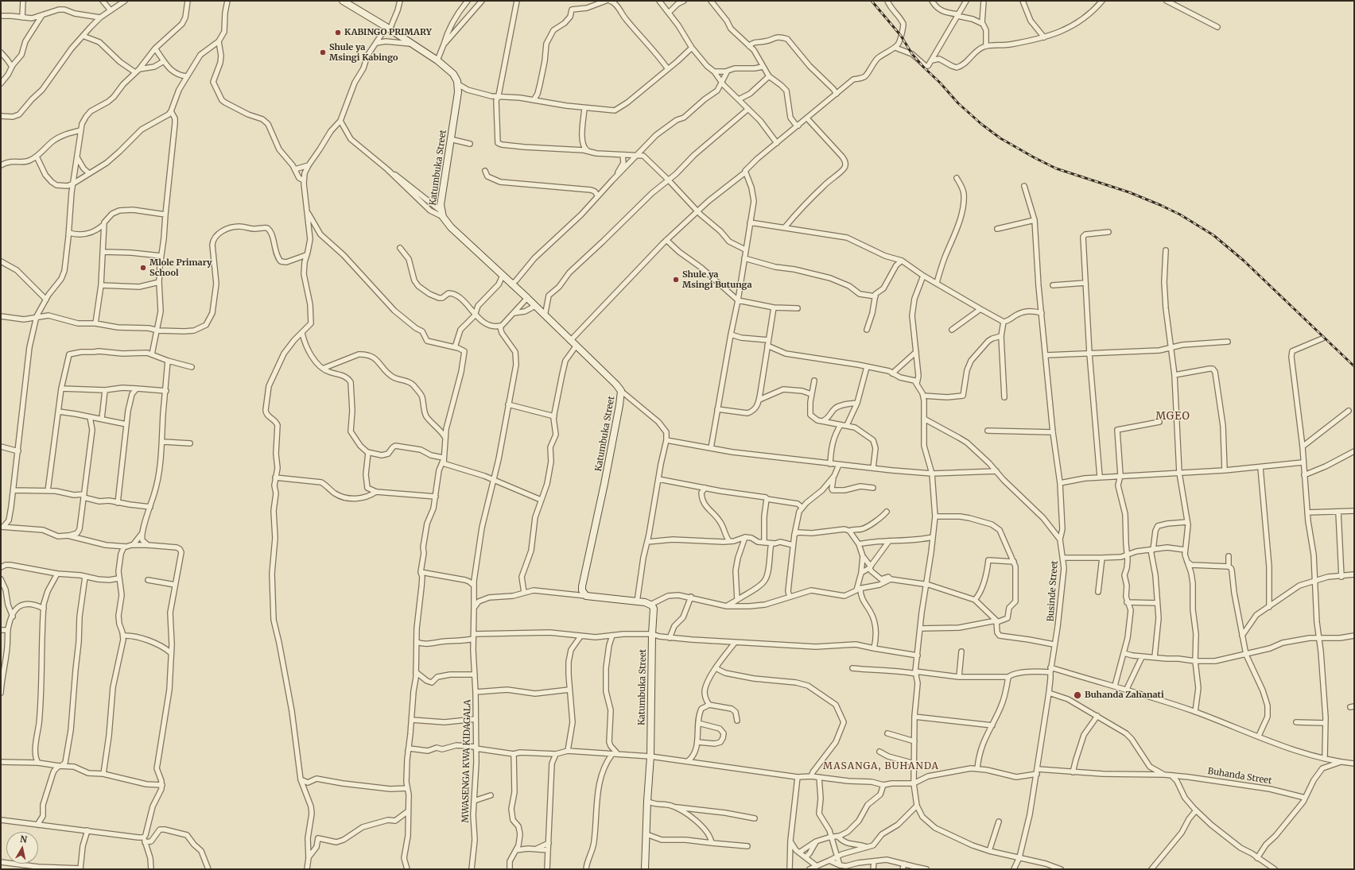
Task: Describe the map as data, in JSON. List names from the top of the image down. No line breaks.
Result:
{"streets":{"main road":["Katumbuka Street"],"street":["Businde Street","MWASENGA KWA KIDAGALA","Buhanda Street"]},"crossings":[["Businde Street","Buhanda Street"]],"districts":["MGEO","MASANGA, BUHANDA"],"places":["KABINGO PRIMARY","Shule ya Msingi Kabingo","Mlole Primary School","Shule ya Msingi Butunga","Buhanda Zahanati"],"north":"top"}
